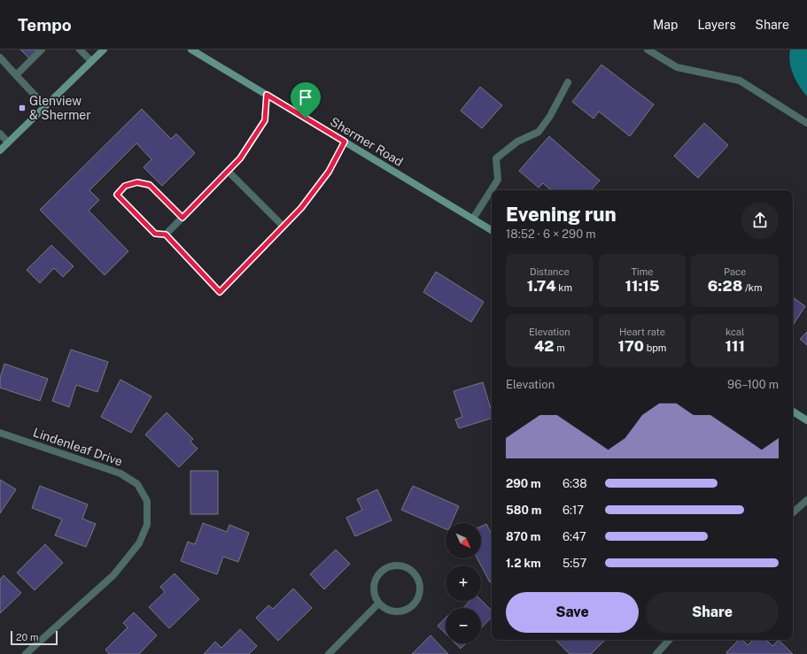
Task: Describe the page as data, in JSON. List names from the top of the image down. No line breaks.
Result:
{"streets":{"main road":["Shermer Road"],"street":["Lindenleaf Drive"]},"places":{"transit":["Glenview & Shermer"]},"scale_bar":"20 m","north":"bottom right","page":{"header":"Tempo","nav":["Map","Layers","Share"],"heading":["Evening run","18:52 · 6 × 290 m"],"stats":[["Distance","1.74 km"],["Time","11:15"],["Pace","6:28 /km"],["Elevation","42 m"],["Heart rate","170 bpm"],["kcal","111"]],"chart":["Elevation","96–100 m"],"list":[{"name":"290 m","note":"6:38"},{"name":"580 m","note":"6:17"},{"name":"870 m","note":"6:47"},{"name":"1.2 km","note":"5:57"}],"map_buttons":["+","−"],"buttons":["Save","Share"],"scale":"20 m"}}
